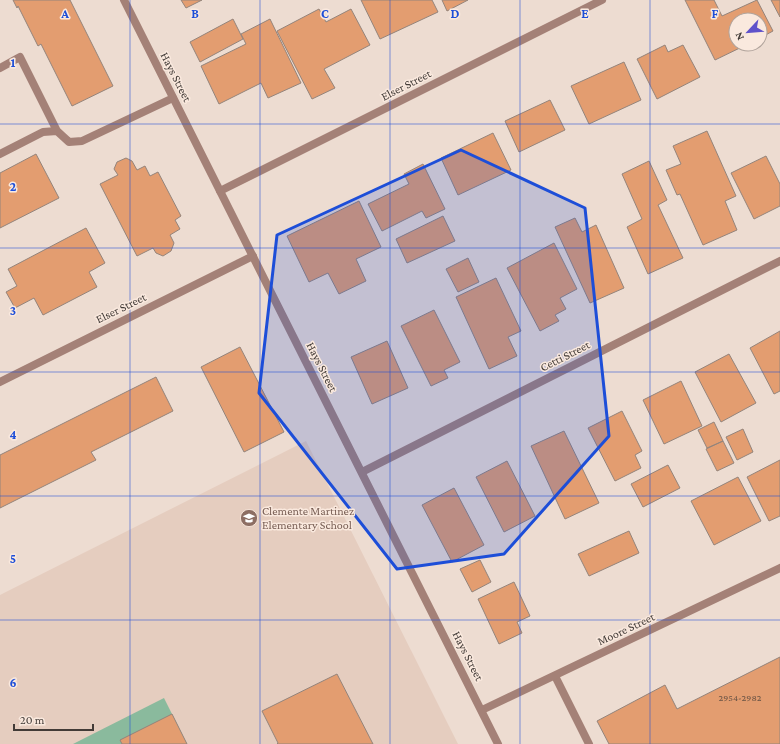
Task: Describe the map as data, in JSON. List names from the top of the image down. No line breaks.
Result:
{"streets":{"street":["Hays Street","Elser Street","Cetti Street","Moore Street"]},"crossings":[["Hays Street","Elser Street"],["Hays Street","Cetti Street"],["Hays Street","Moore Street"]],"places":{"school or university":["Clemente Martinez Elementary School"]},"house_numbers":["2954-2982"],"scale_bar":"20 m","north":"bottom left","grid":{"columns":["A","B","C","D","E","F"],"rows":["1","2","3","4","5","6"]}}
